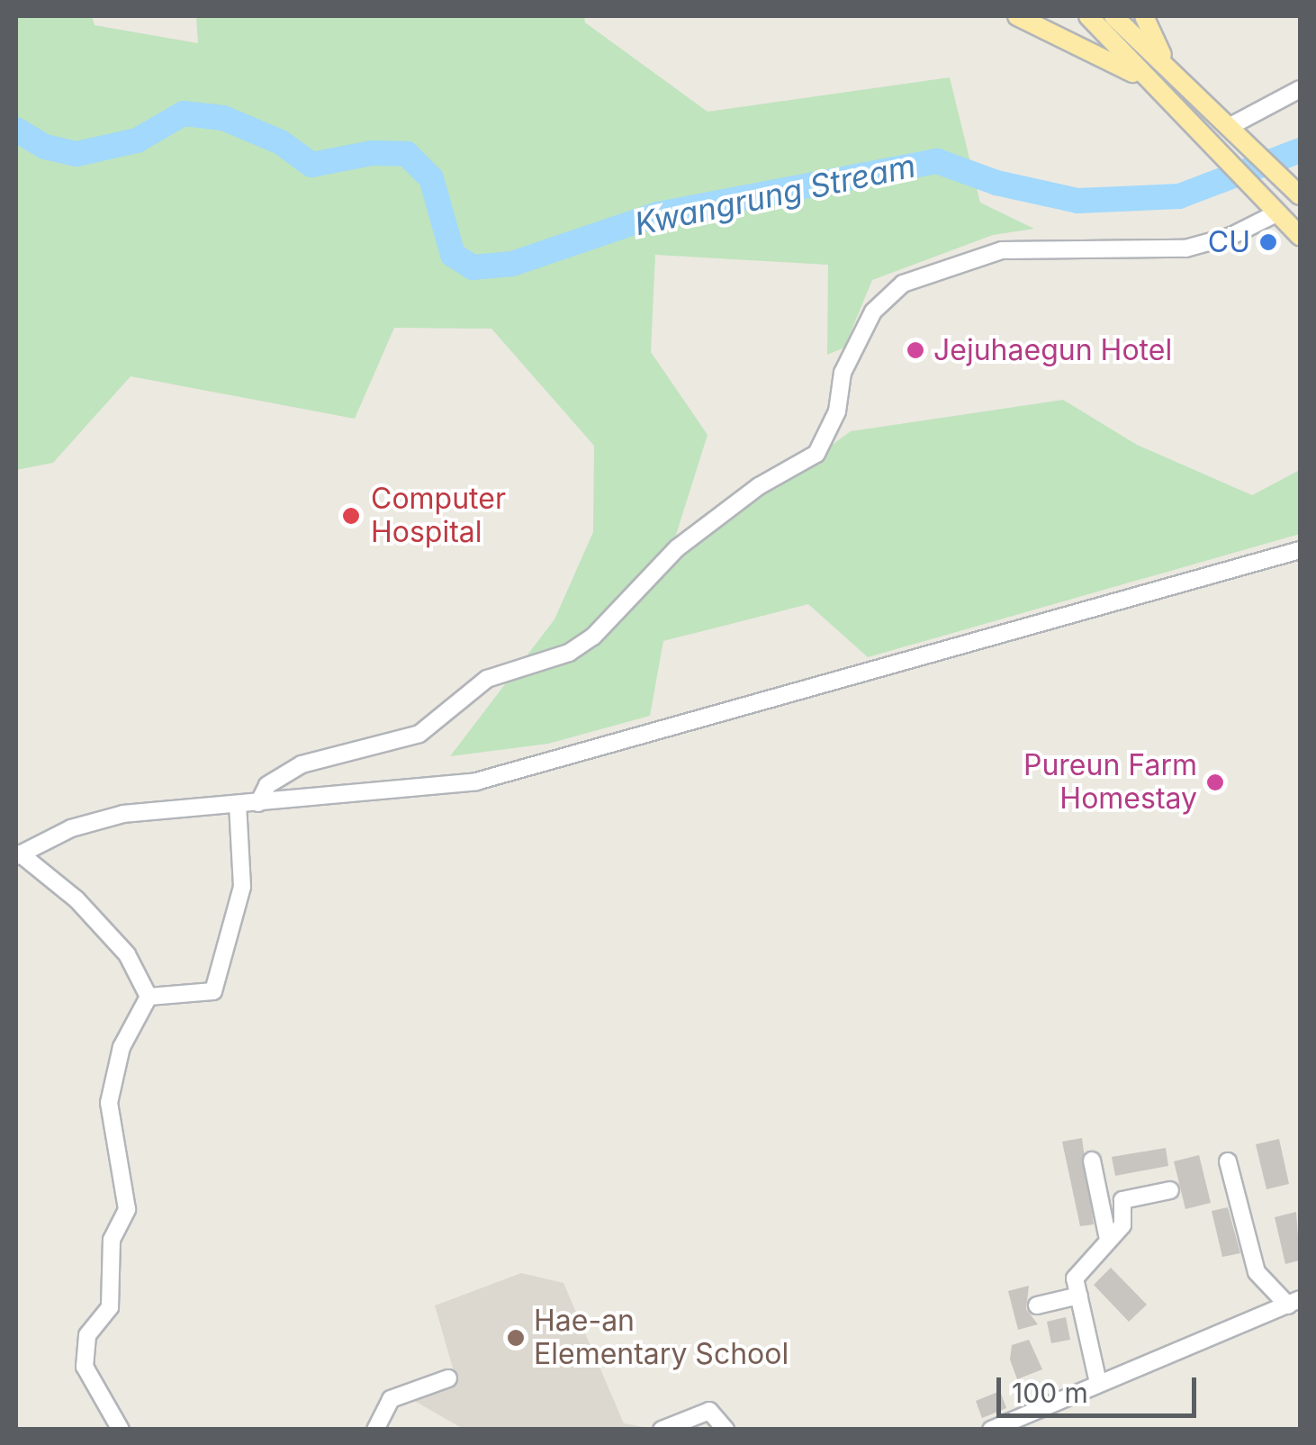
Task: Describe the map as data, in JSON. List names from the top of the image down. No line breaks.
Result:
{"water":["Kwangrung Stream"],"places":["CU","Jejuhaegun Hotel","Computer Hospital","Pureun Farm Homestay","Hae-an Elementary School"],"scale_bar":"100 m"}
